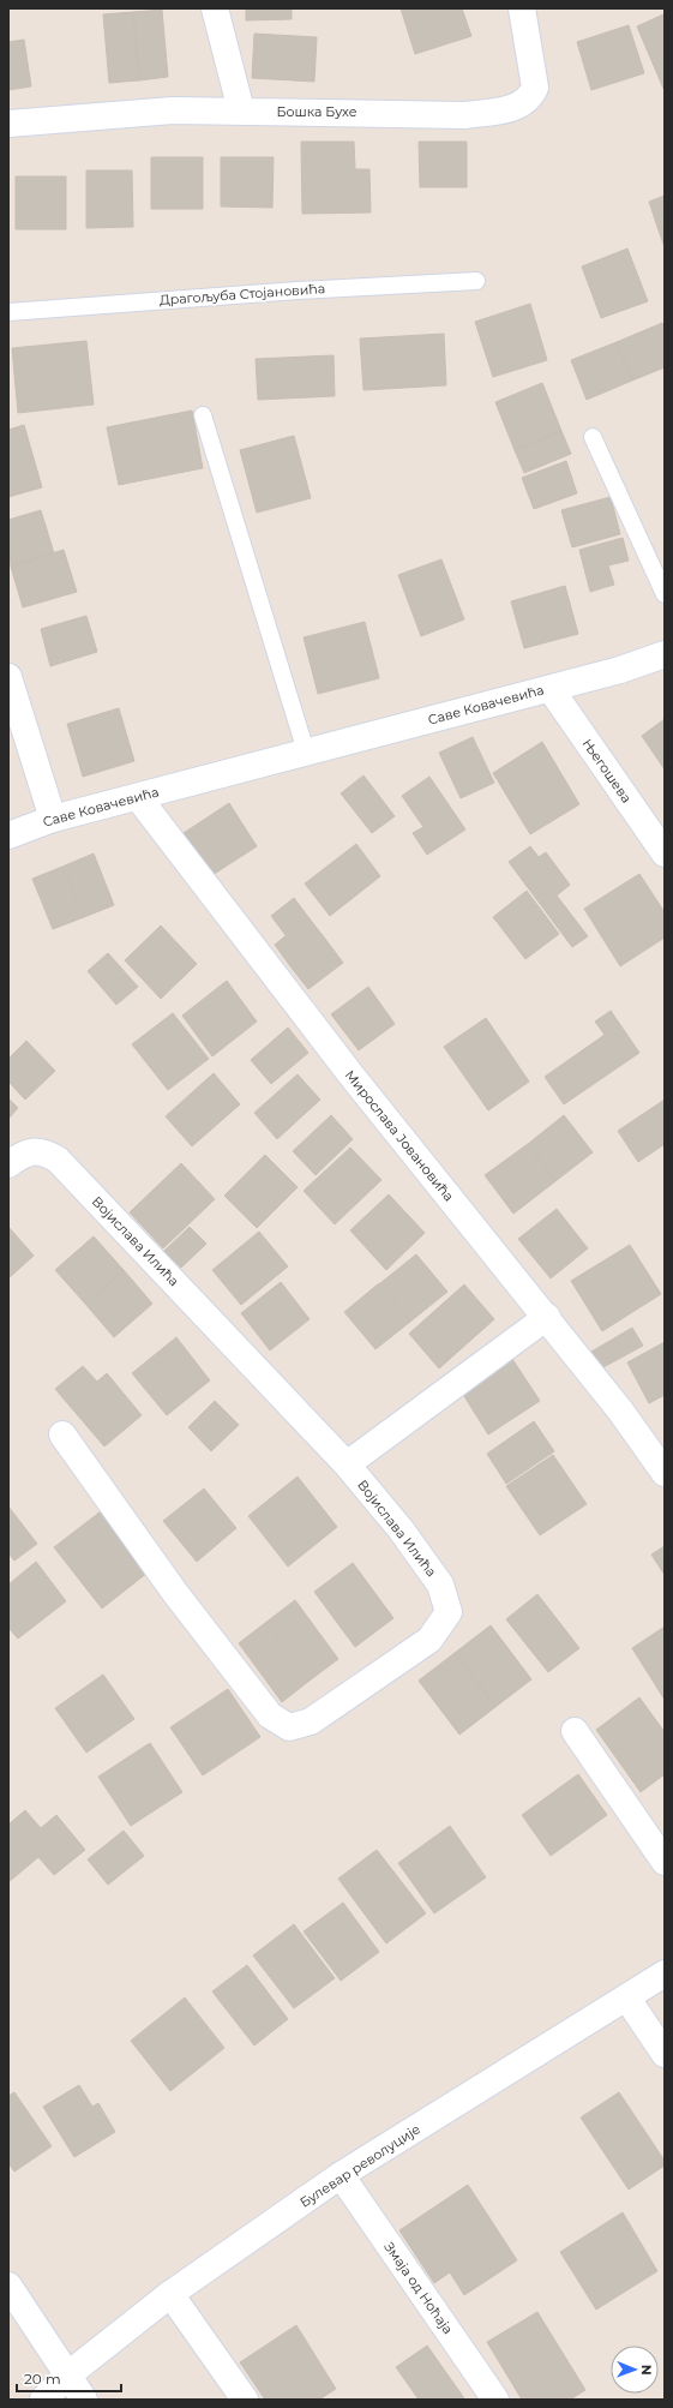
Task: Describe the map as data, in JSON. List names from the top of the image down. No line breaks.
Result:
{"streets":{"street":["Бошка Бухе","Саве Ковачевића","Његошева","Мирослава Јовановића","Војислава Илића","Булевар револуције","Змаја од Ноћаја"],"lane":["Драгољуба Стојановића"]},"crossings":[["Саве Ковачевића","Његошева"],["Саве Ковачевића","Мирослава Јовановића"],["Булевар револуције","Змаја од Ноћаја"]],"scale_bar":"20 m","north":"right"}
